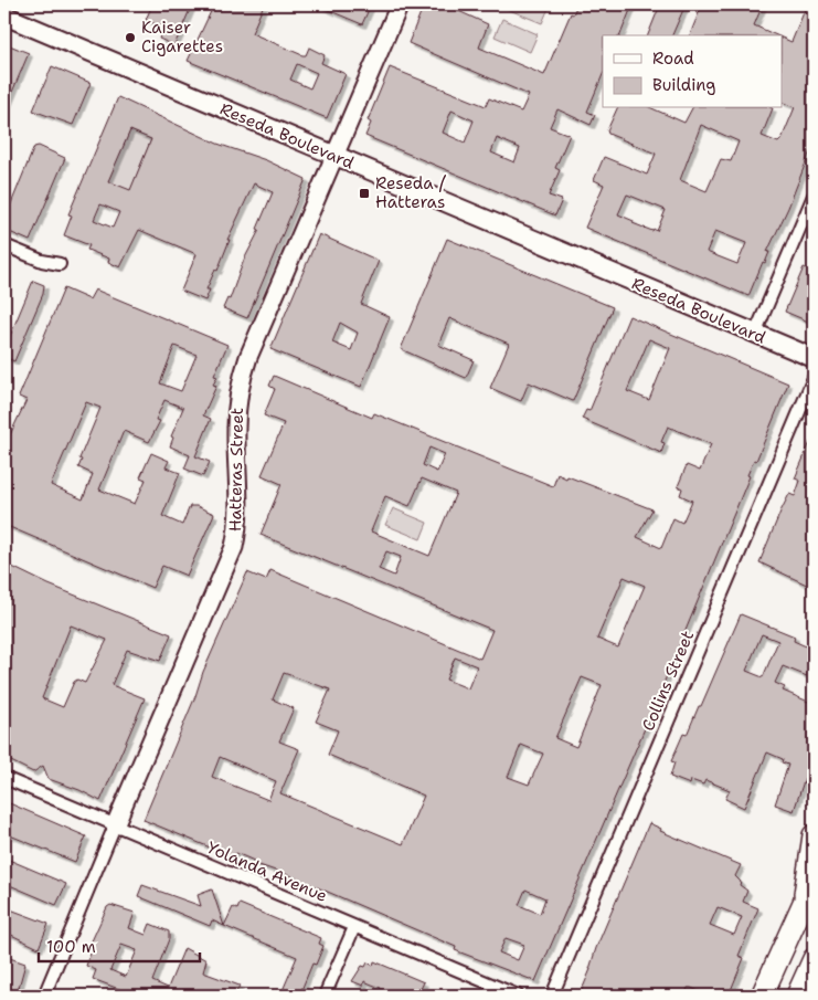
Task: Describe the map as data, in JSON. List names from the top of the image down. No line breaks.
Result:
{"streets":{"main road":["Reseda Boulevard"],"street":["Hatteras Street","Collins Street","Yolanda Avenue"]},"crossings":[["Reseda Boulevard","Hatteras Street"],["Hatteras Street","Yolanda Avenue"]],"places":{"other":["Kaiser Cigarettes"],"transit":["Reseda / Hatteras"]},"legend":["Road","Building"],"scale_bar":"100 m"}
